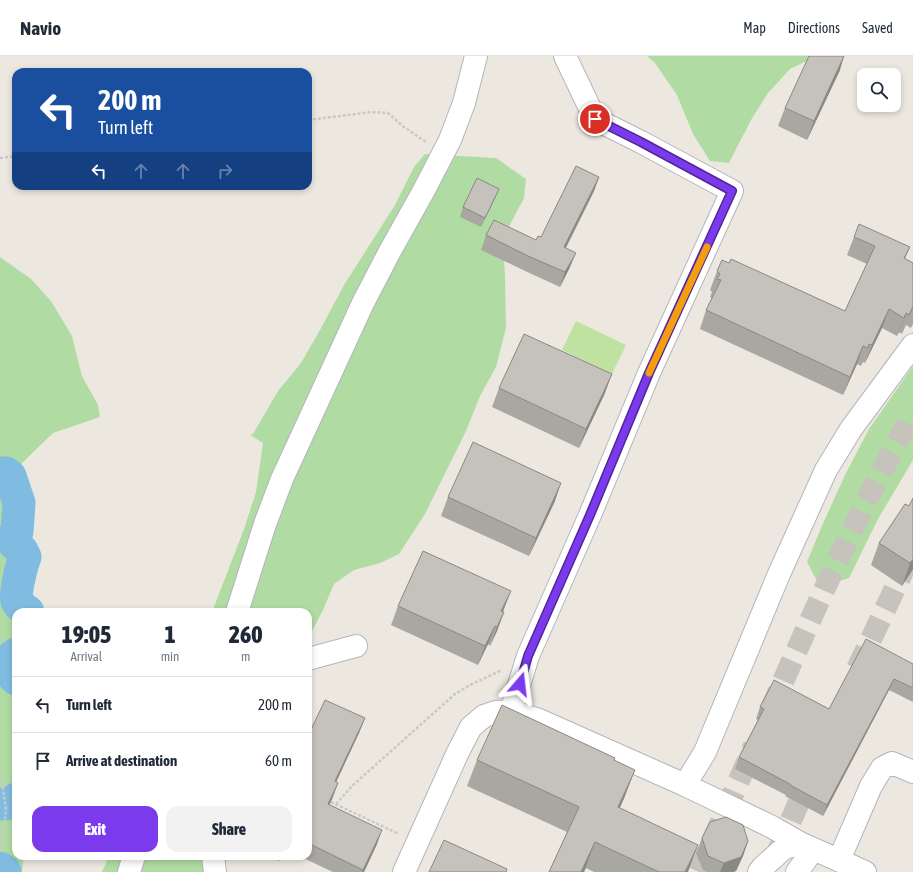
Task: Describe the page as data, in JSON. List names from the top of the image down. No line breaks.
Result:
{"page":{"header":"Navio","nav":["Map","Directions","Saved"],"turn":["200 m","Turn left"],"eta":["19:05","Arrival","1","min","260","m"],"list":[{"name":"Turn left","value":"200 m"},{"name":"Arrive at destination","value":"60 m"}],"buttons":["Exit","Share"]}}
